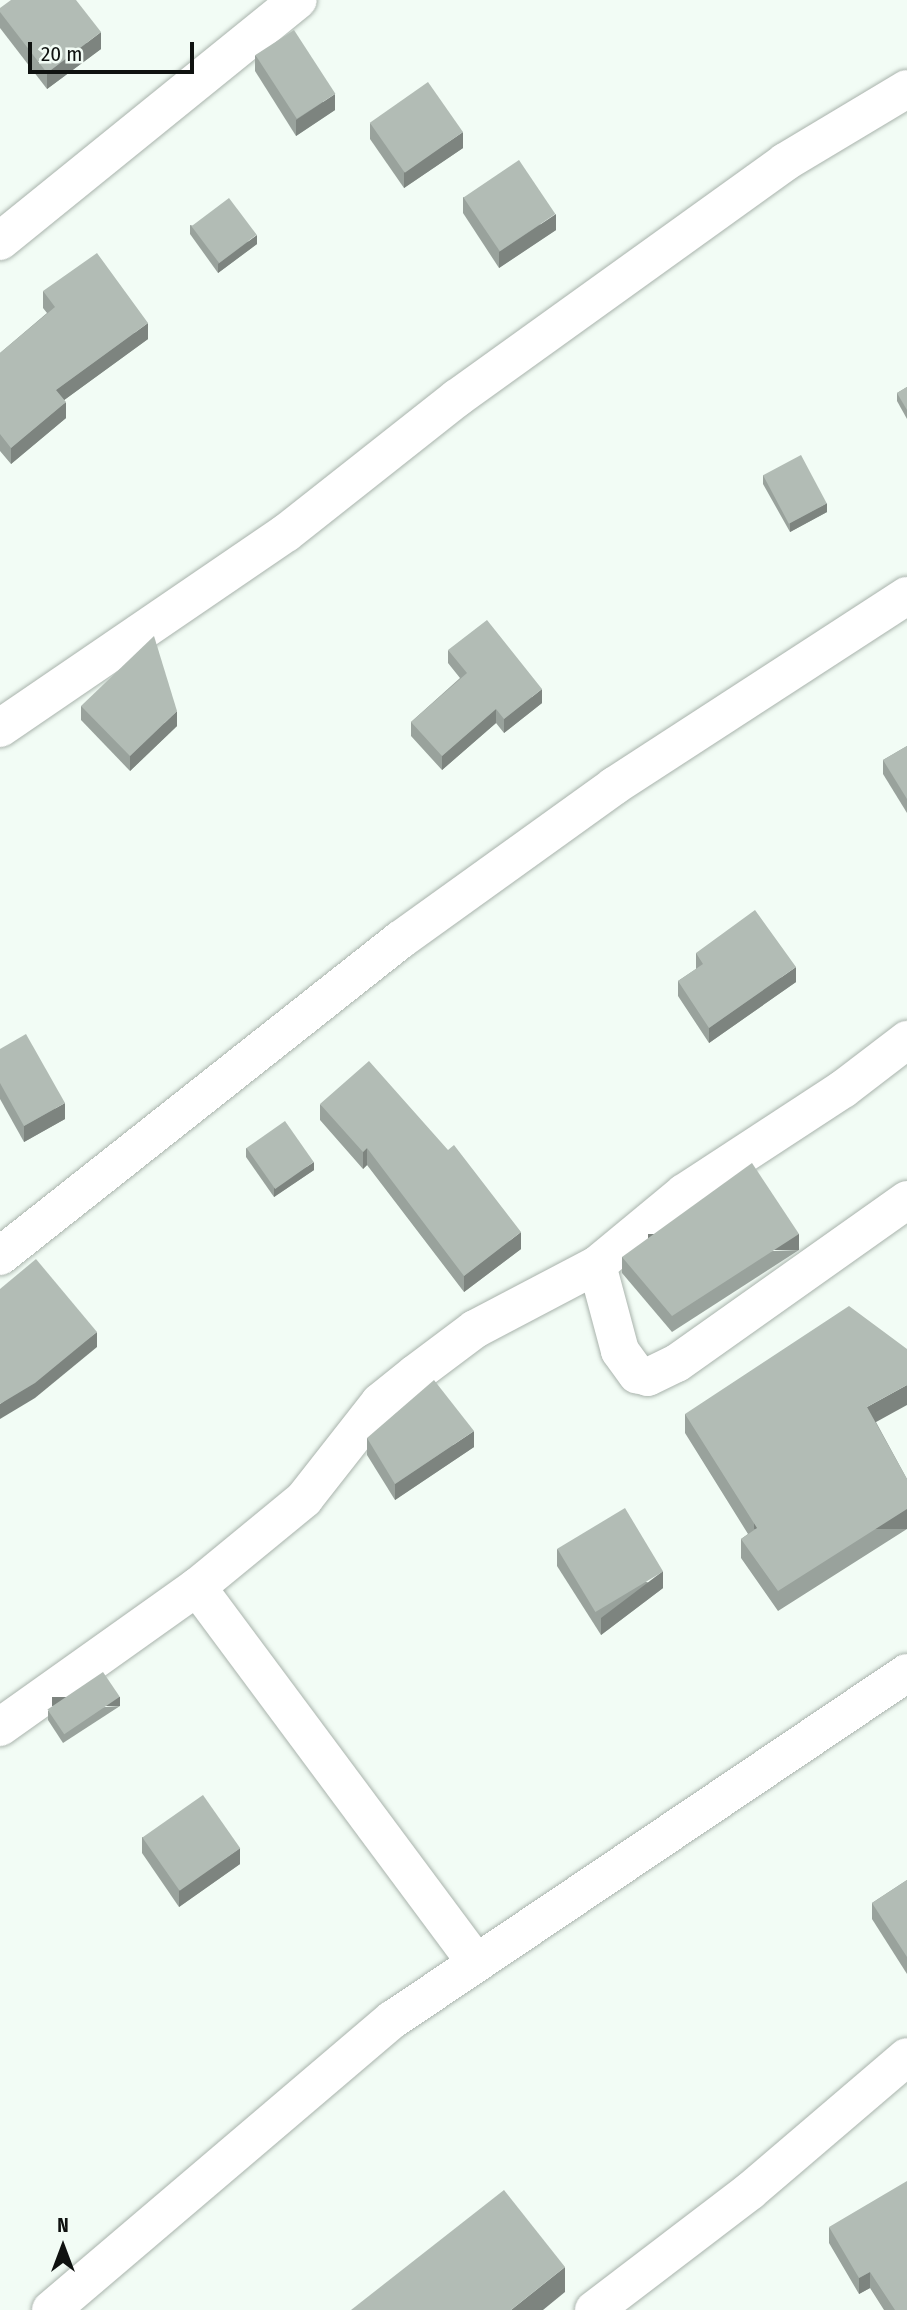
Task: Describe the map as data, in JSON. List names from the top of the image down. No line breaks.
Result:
{"scale_bar":"20 m","north":"top"}
